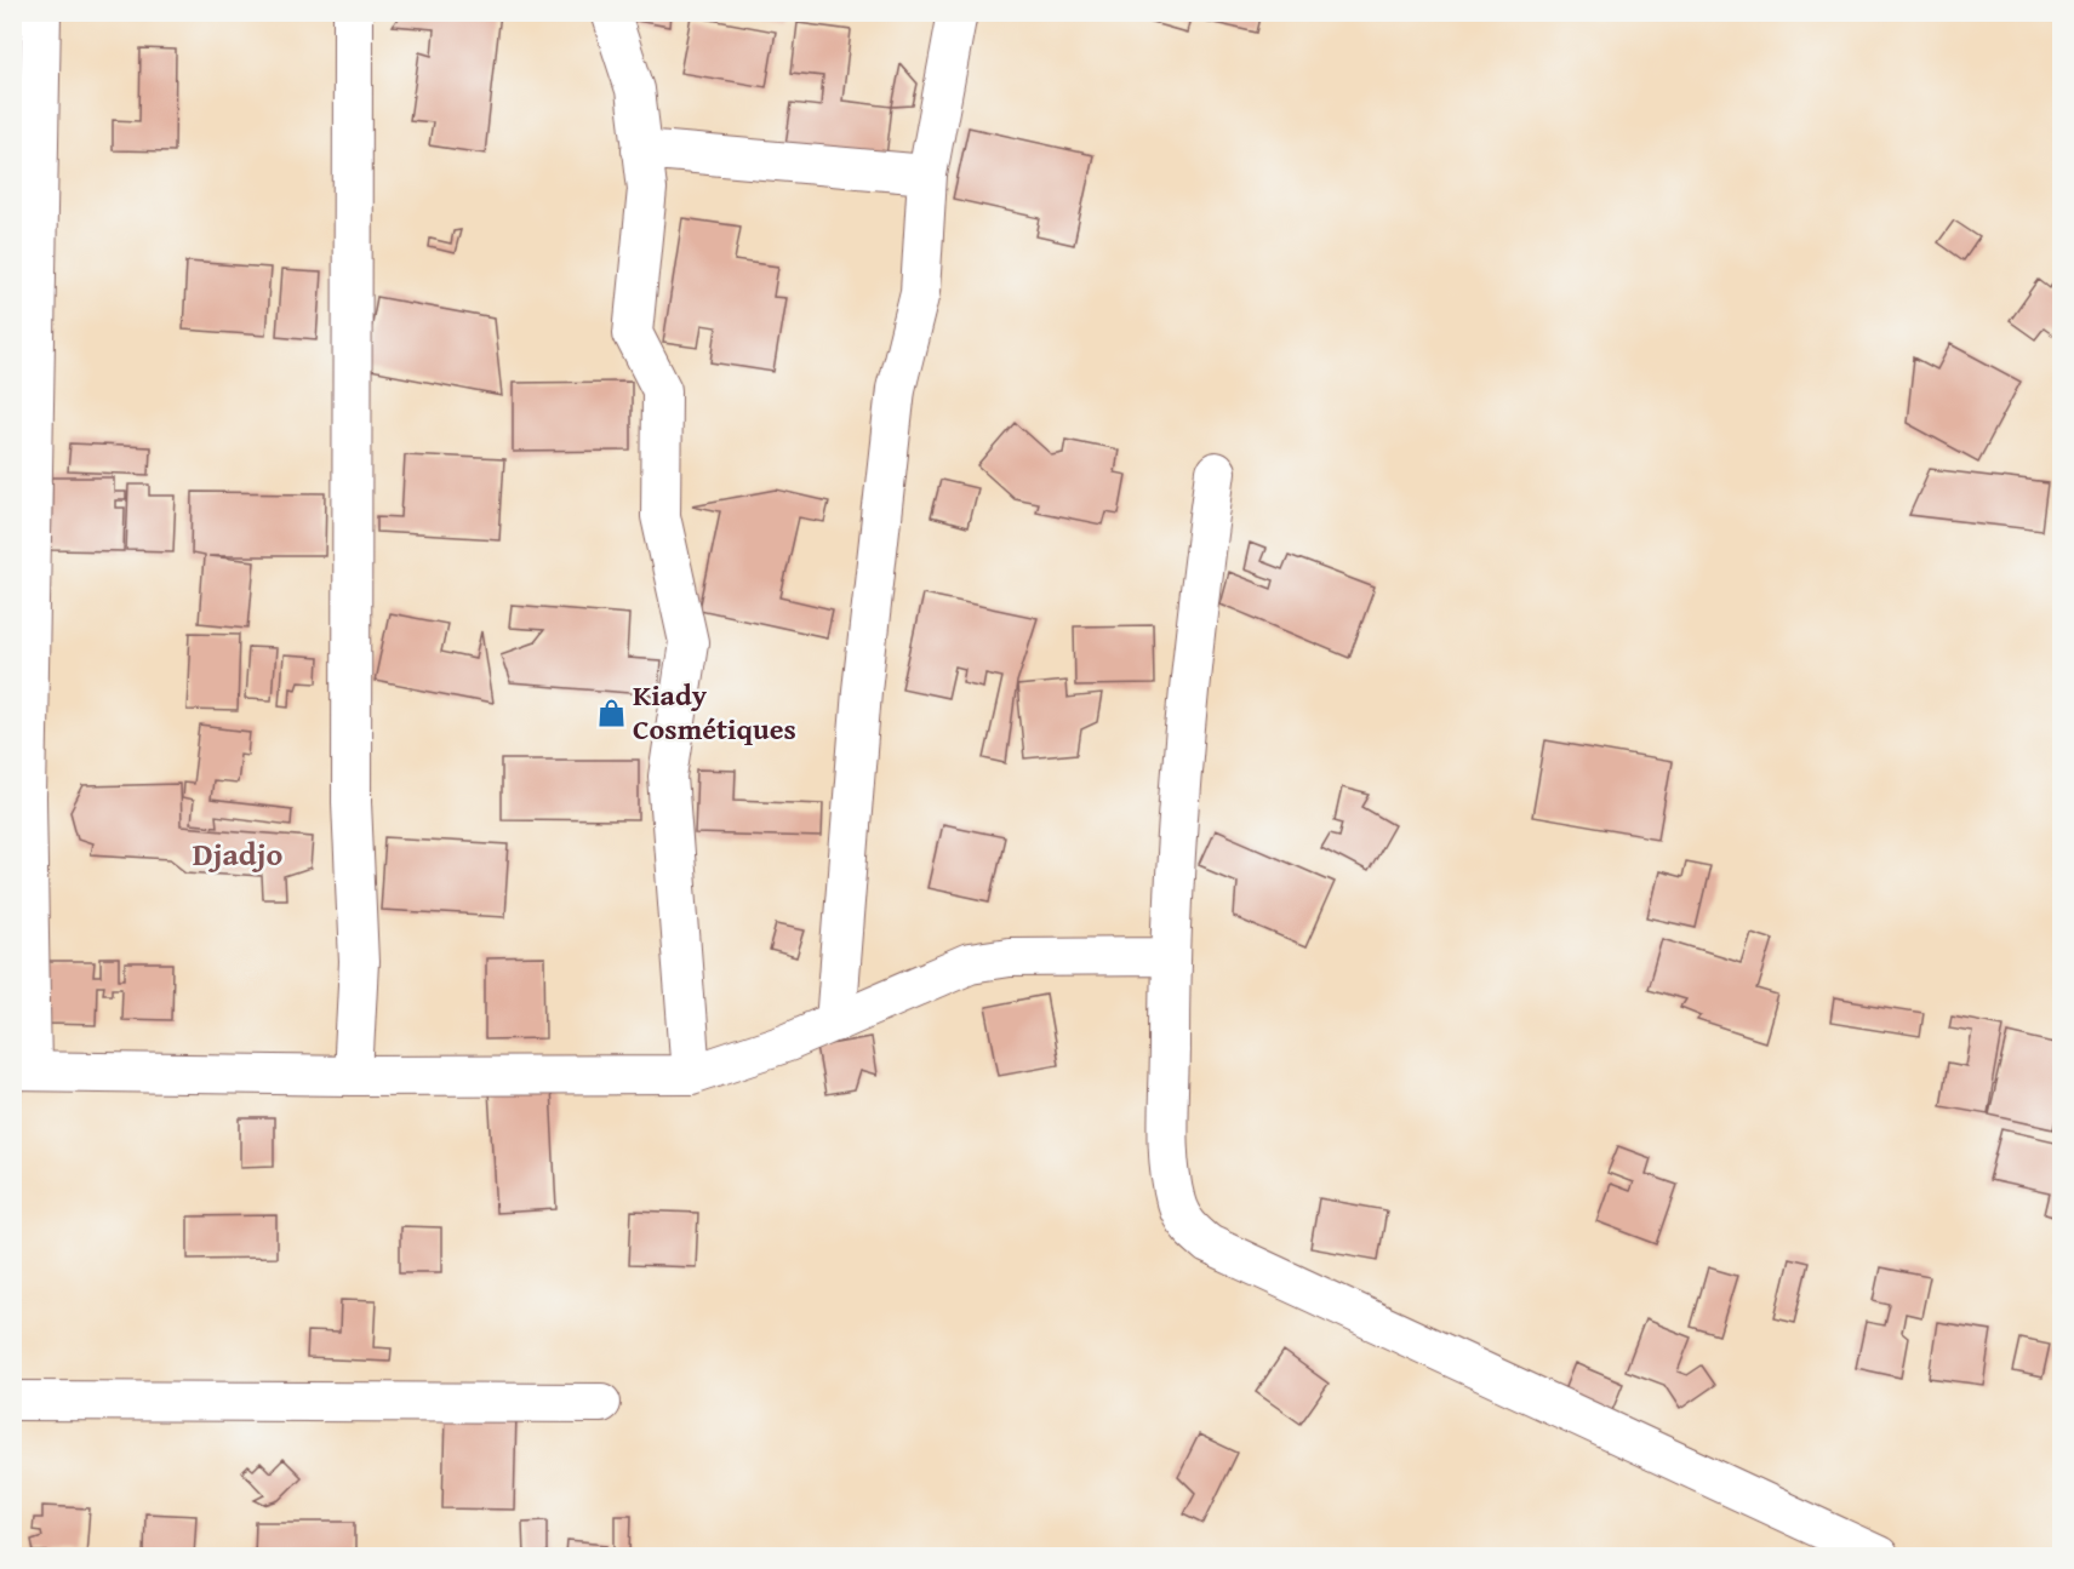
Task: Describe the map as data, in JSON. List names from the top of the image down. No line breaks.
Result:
{"districts":["Djadjo"],"places":{"shop":["Kiady Cosmétiques"]}}
